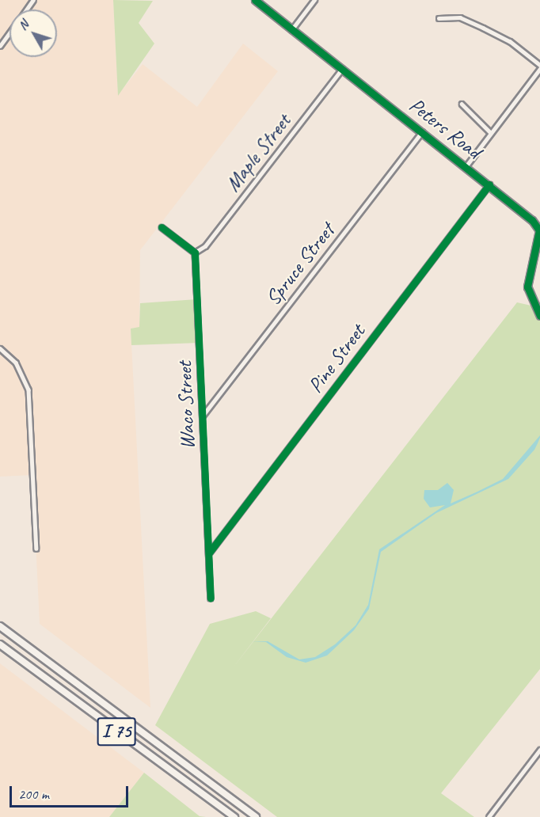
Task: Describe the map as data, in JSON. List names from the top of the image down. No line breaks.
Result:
{"streets":{"highway":["I 75"],"street":["Peters Road","Maple Street","Spruce Street","Pine Street","Waco Street"]},"crossings":[["Peters Road","Maple Street"],["Peters Road","Spruce Street"],["Peters Road","Pine Street"],["Maple Street","Waco Street"],["Spruce Street","Waco Street"],["Pine Street","Waco Street"]],"scale_bar":"200 m","north":"top left"}
